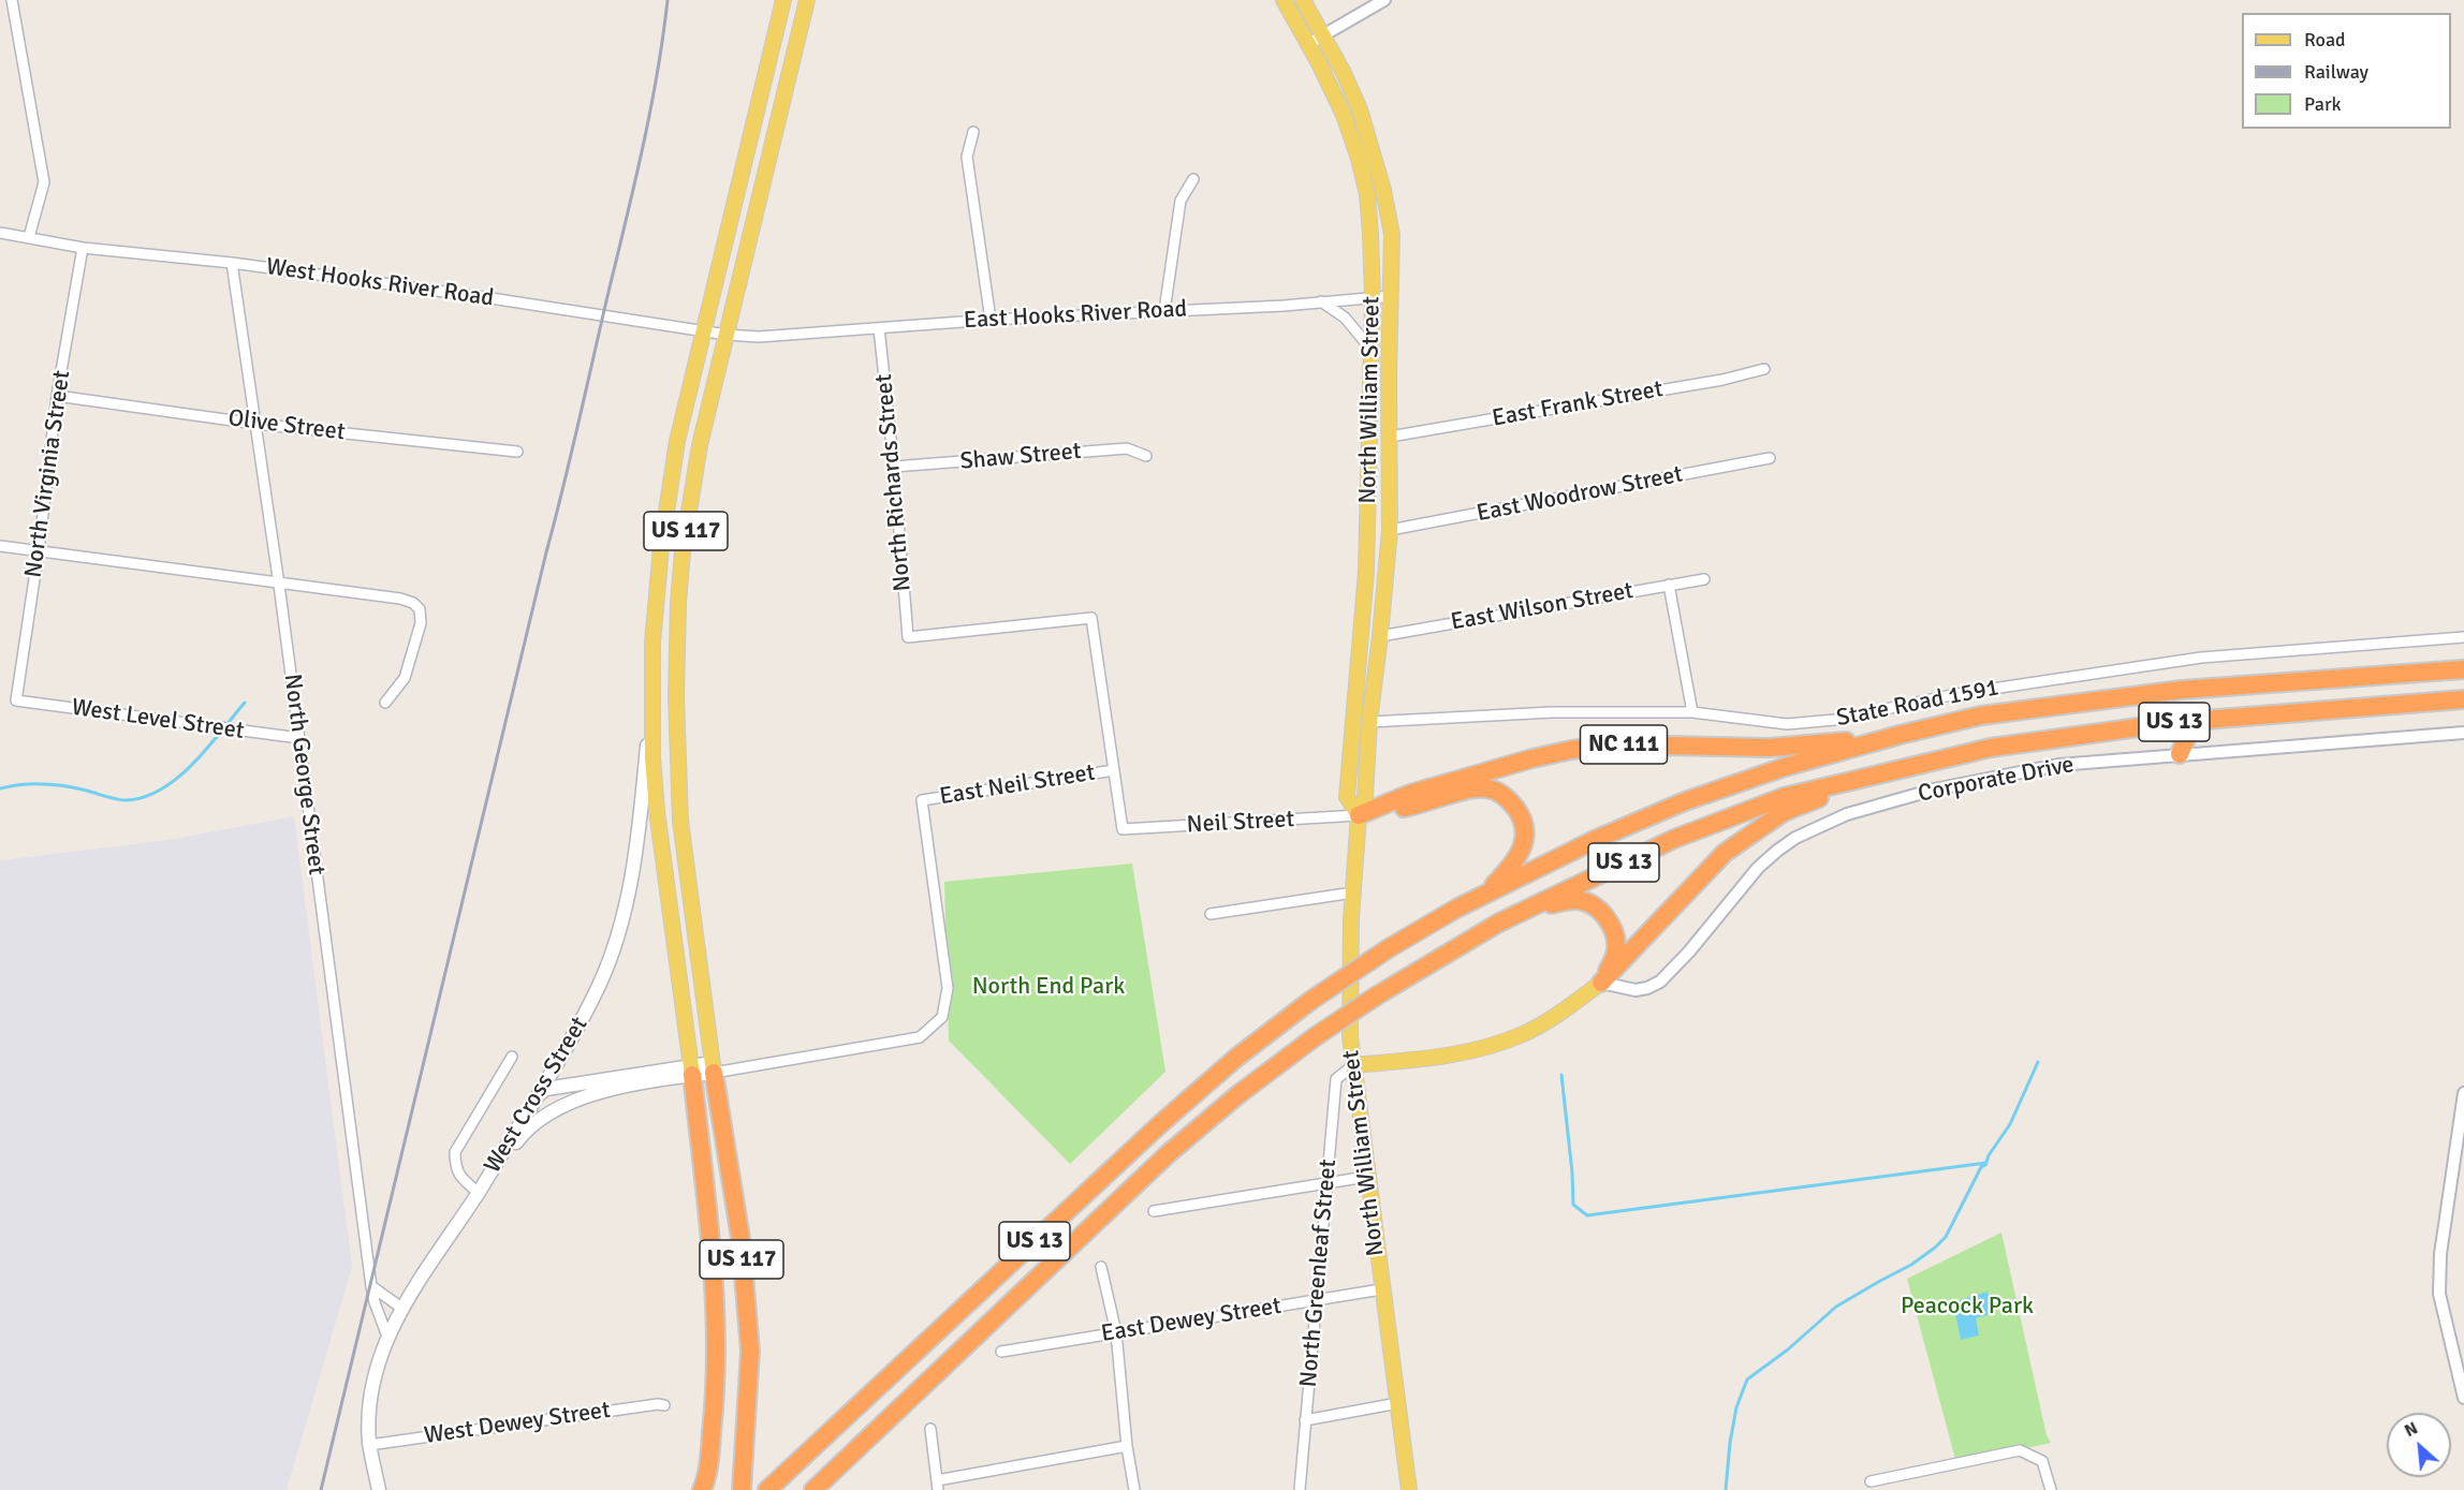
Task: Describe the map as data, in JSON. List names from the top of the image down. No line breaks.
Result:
{"streets":{"highway":["US 117","US 13","NC 111"],"main road":["North William Street","West Cross Street"],"street":["West Hooks River Road","East Hooks River Road","East Frank Street","Olive Street","Shaw Street","North Virginia Street","North Richards Street","East Woodrow Street","East Wilson Street","State Road 1591","West Level Street","North George Street","Corporate Drive","East Neil Street","Neil Street","North Greenleaf Street","East Dewey Street","West Dewey Street"]},"crossings":[["West Hooks River Road","East Hooks River Road"],["West Hooks River Road","North Virginia Street"],["West Hooks River Road","US 117"],["West Hooks River Road","North George Street"],["East Hooks River Road","North William Street"],["East Hooks River Road","North Richards Street"],["North William Street","East Frank Street"],["North William Street","East Woodrow Street"],["North William Street","East Wilson Street"],["North William Street","State Road 1591"],["North William Street","NC 111"],["North William Street","Neil Street"],["North William Street","North Greenleaf Street"],["North William Street","East Dewey Street"],["Olive Street","North Virginia Street"],["Olive Street","North George Street"],["Shaw Street","North Richards Street"],["North Virginia Street","West Level Street"],["North Richards Street","East Neil Street"],["North Richards Street","Neil Street"],["US 117","West Cross Street"],["West Level Street","North George Street"],["US 13","NC 111"],["NC 111","Neil Street"],["East Neil Street","Neil Street"],["East Neil Street","West Cross Street"],["North Greenleaf Street","East Dewey Street"]],"parks":["North End Park","Peacock Park"],"legend":["Road","Railway","Park"],"north":"top left"}
